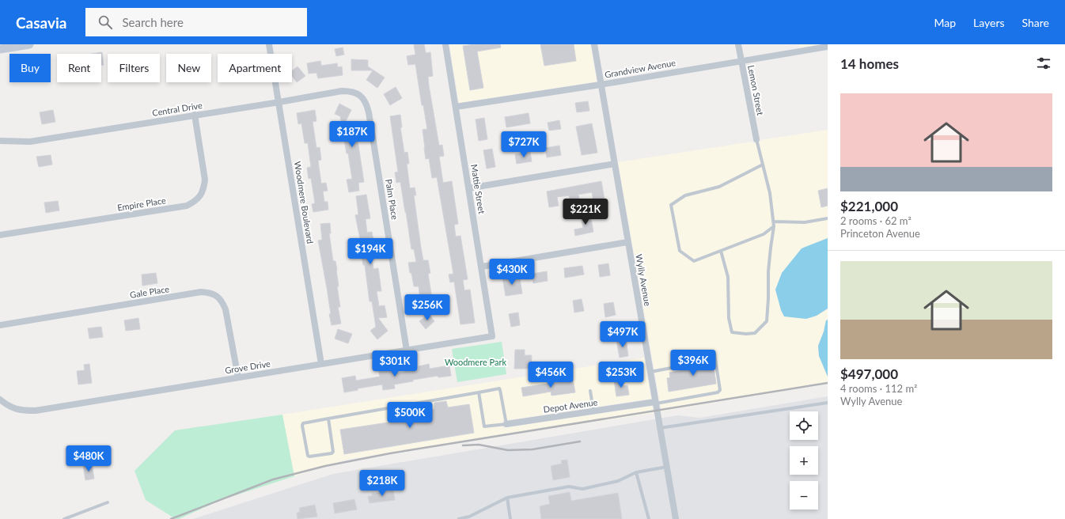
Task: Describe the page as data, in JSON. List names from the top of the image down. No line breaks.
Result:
{"streets":{"street":["Grandview Avenue","Lemon Street","Central Drive","Mattie Street","Palm Place","Woodmere Boulevard","Empire Place","Wylly Avenue","Gale Place","Grove Drive","Depot Avenue"]},"crossings":[["Grandview Avenue","Lemon Street"],["Grandview Avenue","Mattie Street"],["Grandview Avenue","Wylly Avenue"],["Central Drive","Palm Place"],["Central Drive","Woodmere Boulevard"],["Central Drive","Empire Place"],["Mattie Street","Grove Drive"],["Palm Place","Grove Drive"],["Woodmere Boulevard","Grove Drive"],["Wylly Avenue","Depot Avenue"],["Gale Place","Grove Drive"]],"parks":["Woodmere Park"],"page":{"header":"Casavia","search":"Search here","nav":["Map","Layers","Share"],"heading":"14 homes","chip":["Buy","Rent","Filters","New","Apartment"],"list":[{"name":"$221,000","note":"2 rooms · 62 m² · Princeton Avenue"},{"name":"$497,000","note":"4 rooms · 112 m² · Wylly Avenue"}],"price":["$187K","$727K","$221K","$194K","$430K","$256K","$497K","$396K","$301K","$456K","$253K","$500K","$480K","$218K"],"map_buttons":["+","−"]}}
